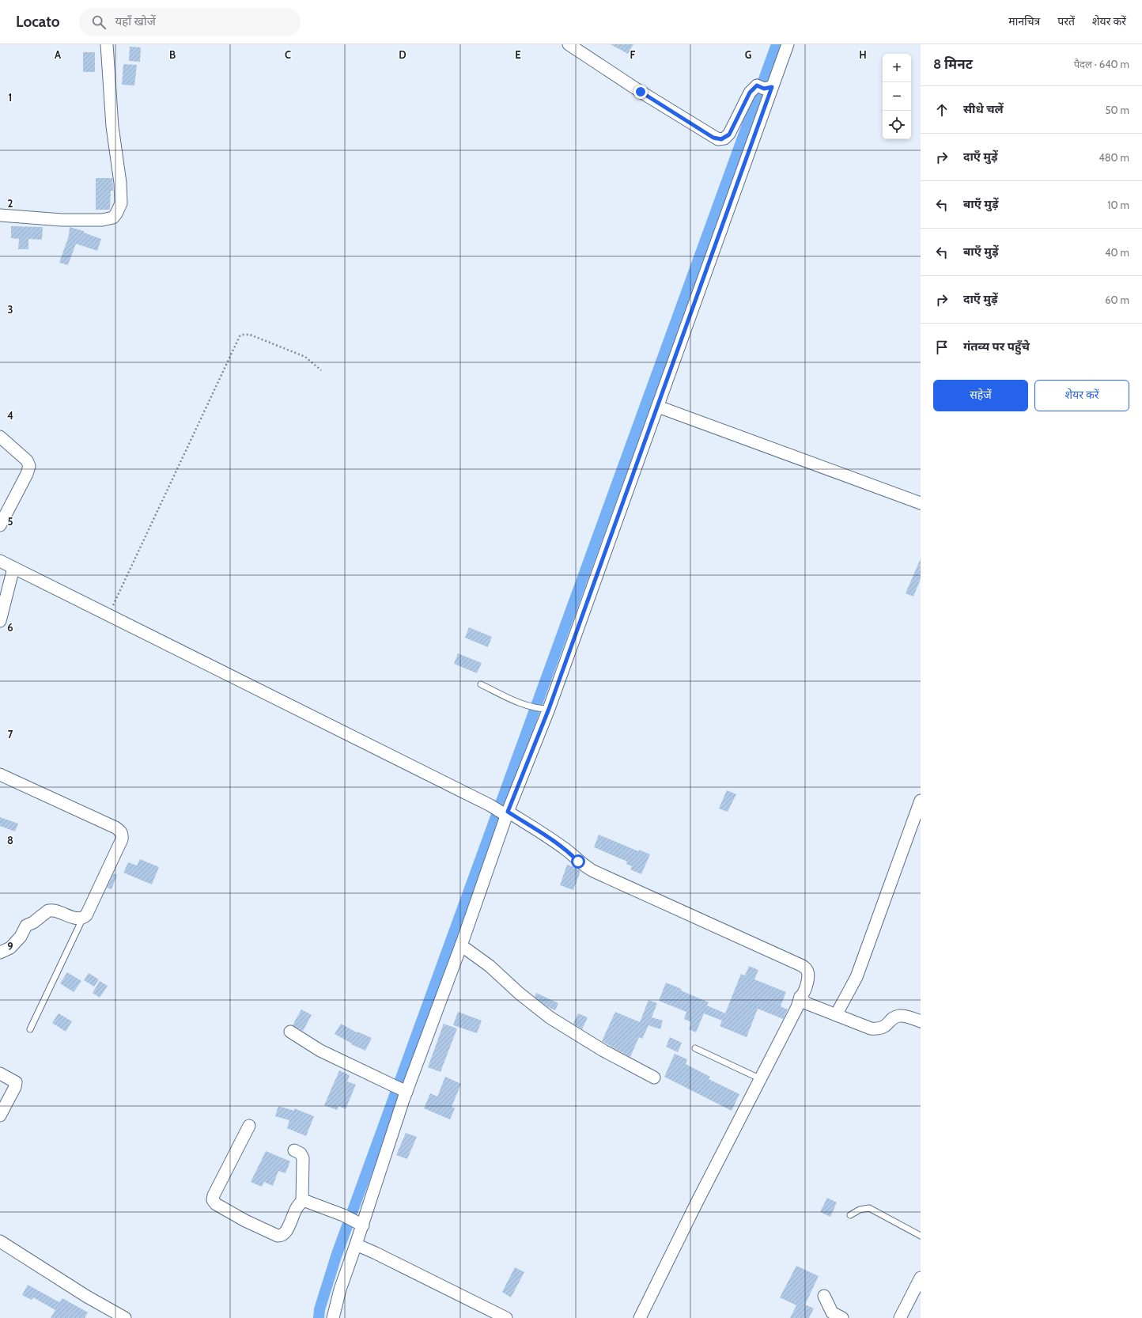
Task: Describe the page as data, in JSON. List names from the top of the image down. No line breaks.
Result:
{"page":{"header":"Locato","search":"यहाँ खोजें","nav":["मानचित्र","परतें","शेयर करें"],"heading":["8 मिनट","पैदल · 640 m"],"map_buttons":["+","−"],"list":[["सीधे चलें","50 m"],["दाएँ मुड़ें","480 m"],["बाएँ मुड़ें","10 m"],["बाएँ मुड़ें","40 m"],["दाएँ मुड़ें","60 m"],"गंतव्य पर पहुँचे"],"buttons":["सहेजें","शेयर करें"]},"grid":{"columns":["A","B","C","D","E","F","G","H"],"rows":["1","2","3","4","5","6","7","8","9"]}}
